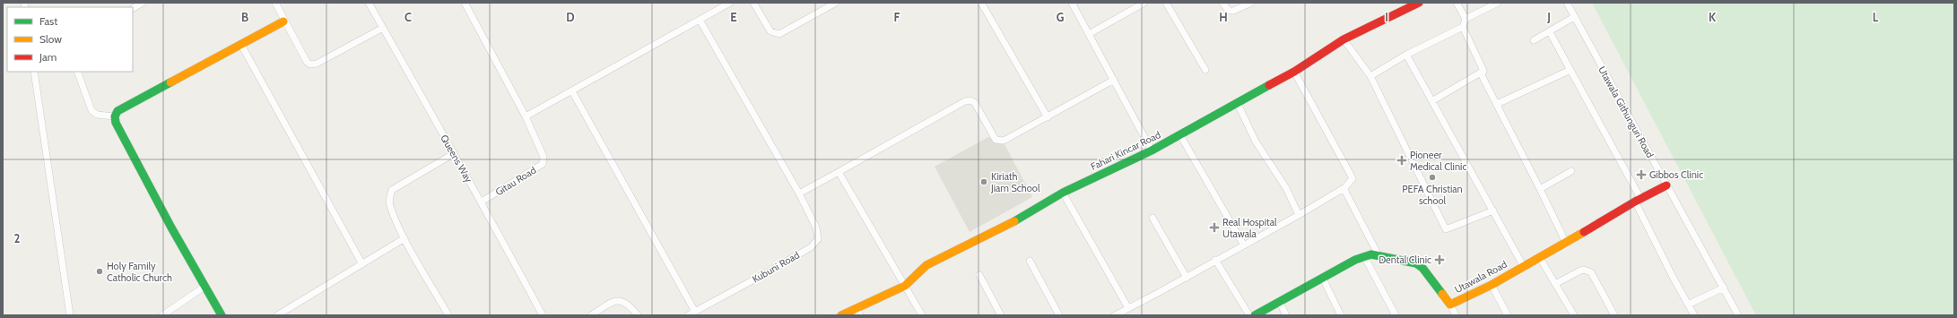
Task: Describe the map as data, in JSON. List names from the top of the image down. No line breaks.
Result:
{"streets":{"street":["Utawala Githunguri Road","Fahari Kincar Road","Queens Way","Gitau Road","Kubuni Road","Utawala Road"]},"crossings":[["Utawala Githunguri Road","Utawala Road"],["Queens Way","Gitau Road"]],"places":{"health":["Pioneer Medical Clinic","Gibbos Clinic","Real Hospital Utawala","Dental Clinic"],"other":["PEFA Christian school","Kiriath Jiam School","Holy Family Catholic Church"]},"legend":["Fast","Slow","Jam"],"grid":{"columns":["B","C","D","E","F","G","H","I","J","K","L"],"rows":["2"]}}
